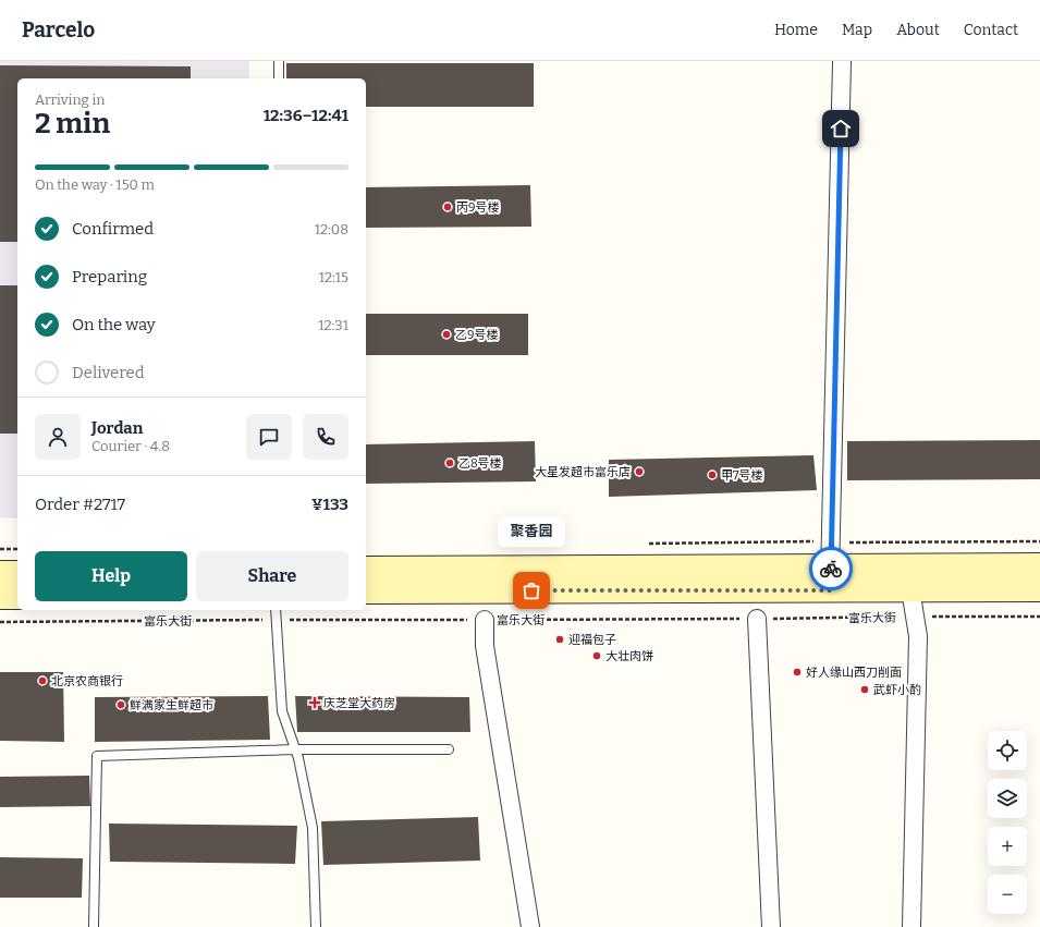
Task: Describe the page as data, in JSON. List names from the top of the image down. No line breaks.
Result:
{"streets":{"path":["富乐大街"]},"places":{"other":["丙9号楼","乙9号楼","乙8号楼","大星发超市富乐店","甲7号楼","聚香园","迎福包子","大壮肉饼","好人缘山西刀削面","北京农商银行","武虾小酌","鲜满家生鲜超市"],"health":["庆芝堂大药房"]},"page":{"header":"Parcelo","nav":["Home","Map","About","Contact"],"heading":["2 min","Arriving in","12:36–12:41"],"panel":["Jordan","Courier · 4.8","Order #2717","¥133"],"bar":"On the way · 150 m","list":[["Confirmed","12:08"],["Preparing","12:15"],["On the way","12:31"],"Delivered"],"bubble":"聚香园","buttons":["Help","Share"],"map_buttons":["+","−"]}}
